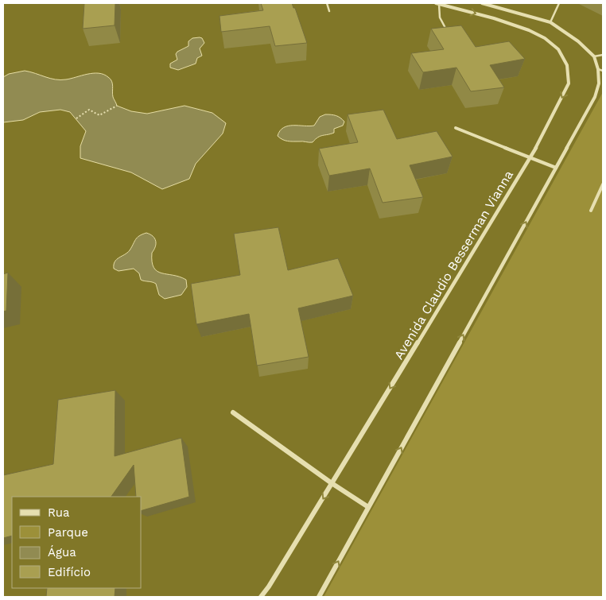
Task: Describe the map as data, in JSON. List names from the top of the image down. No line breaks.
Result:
{"streets":{"street":["Avenida Claudio Besserman Vianna"]},"legend":["Rua","Parque","Água","Edifício"]}
